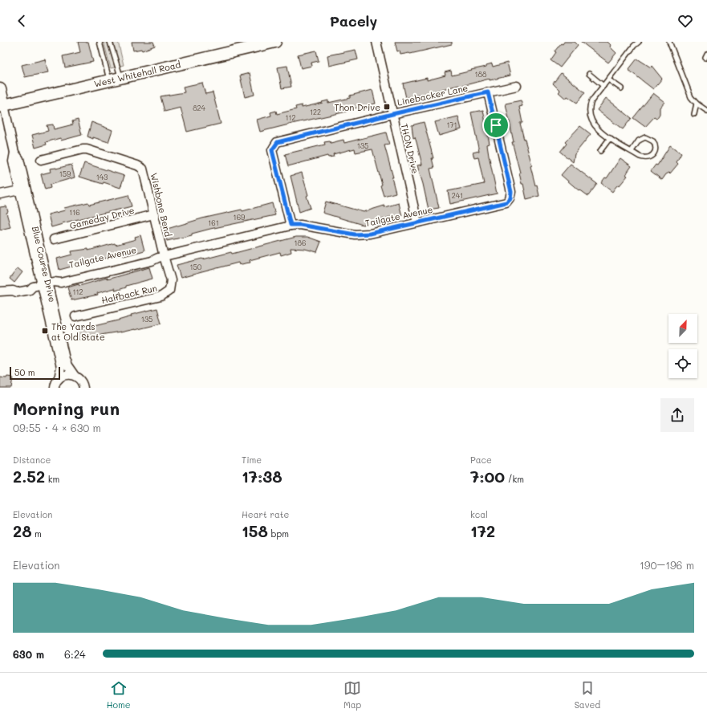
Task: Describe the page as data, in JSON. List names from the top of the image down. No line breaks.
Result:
{"streets":{"main road":["West Whitehall Road","Blue Course Drive"],"street":["Linebacker Lane","THON Drive","Wishbone Bend","Tailgate Avenue","Gameday Drive","Halfback Run"]},"crossings":[["West Whitehall Road","Blue Course Drive"],["Linebacker Lane","THON Drive"],["Linebacker Lane","Tailgate Avenue"],["THON Drive","Tailgate Avenue"],["Wishbone Bend","Tailgate Avenue"],["Wishbone Bend","Gameday Drive"],["Wishbone Bend","Halfback Run"],["Tailgate Avenue","Blue Course Drive"],["Tailgate Avenue","Halfback Run"]],"places":{"transit":["Thon Drive","The Yards at Old State"]},"house_numbers":["188","824","122","112","171","135","159","143","241","116","169","161","186","150","112","135"],"scale_bar":"50 m","north":"top right","page":{"header":"Pacely","scale":"50 m","heading":["Morning run","09:55 · 4 × 630 m"],"stats":[["Distance","2.52 km"],["Time","17:38"],["Pace","7:00 /km"],["Elevation","28 m"],["Heart rate","158 bpm"],["kcal","172"]],"chart":["Elevation","190–196 m"],"list":[{"name":"630 m","note":"6:24"}],"tabs":["Home","Map","Saved"]}}
